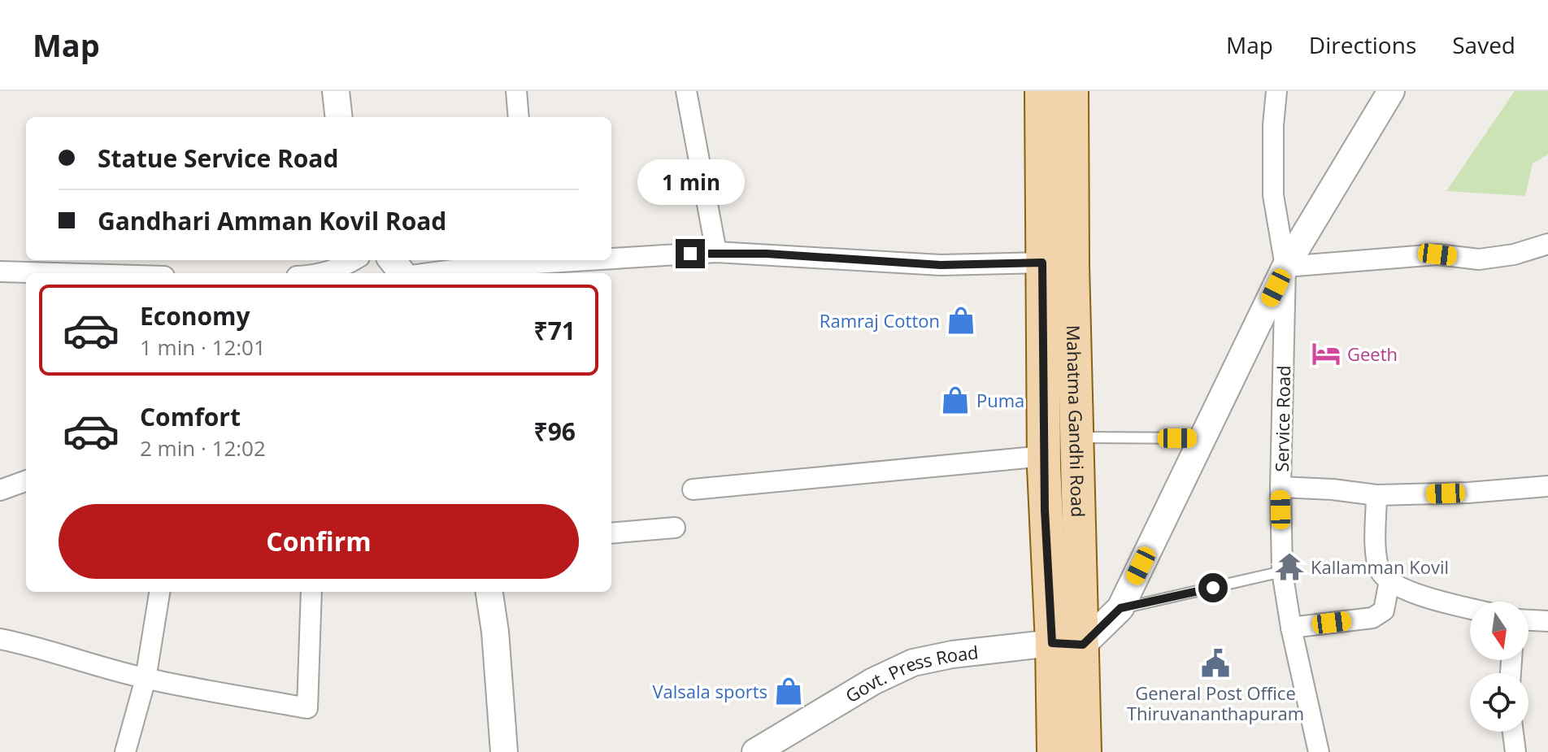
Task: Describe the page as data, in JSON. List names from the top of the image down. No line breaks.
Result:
{"streets":{"main road":["Mahatma Gandhi Road"],"street":["Service Road","Govt. Press Road"]},"crossings":[["Mahatma Gandhi Road","Govt. Press Road"]],"places":{"shop":["Ramraj Cotton","Puma","Valsala sports"],"hotel":["Geeth"],"temple":["Kallamman Kovil"],"public building":["General Post Office Thiruvananthapuram"]},"north":"bottom","page":{"header":"Map","nav":["Map","Directions","Saved"],"banner":["Statue Service Road","Gandhari Amman Kovil Road"],"bubble":"1 min","list":[{"name":"Economy","note":"1 min · 12:01","value":"₹71"},{"name":"Comfort","note":"2 min · 12:02","value":"₹96"}],"buttons":"Confirm"}}
